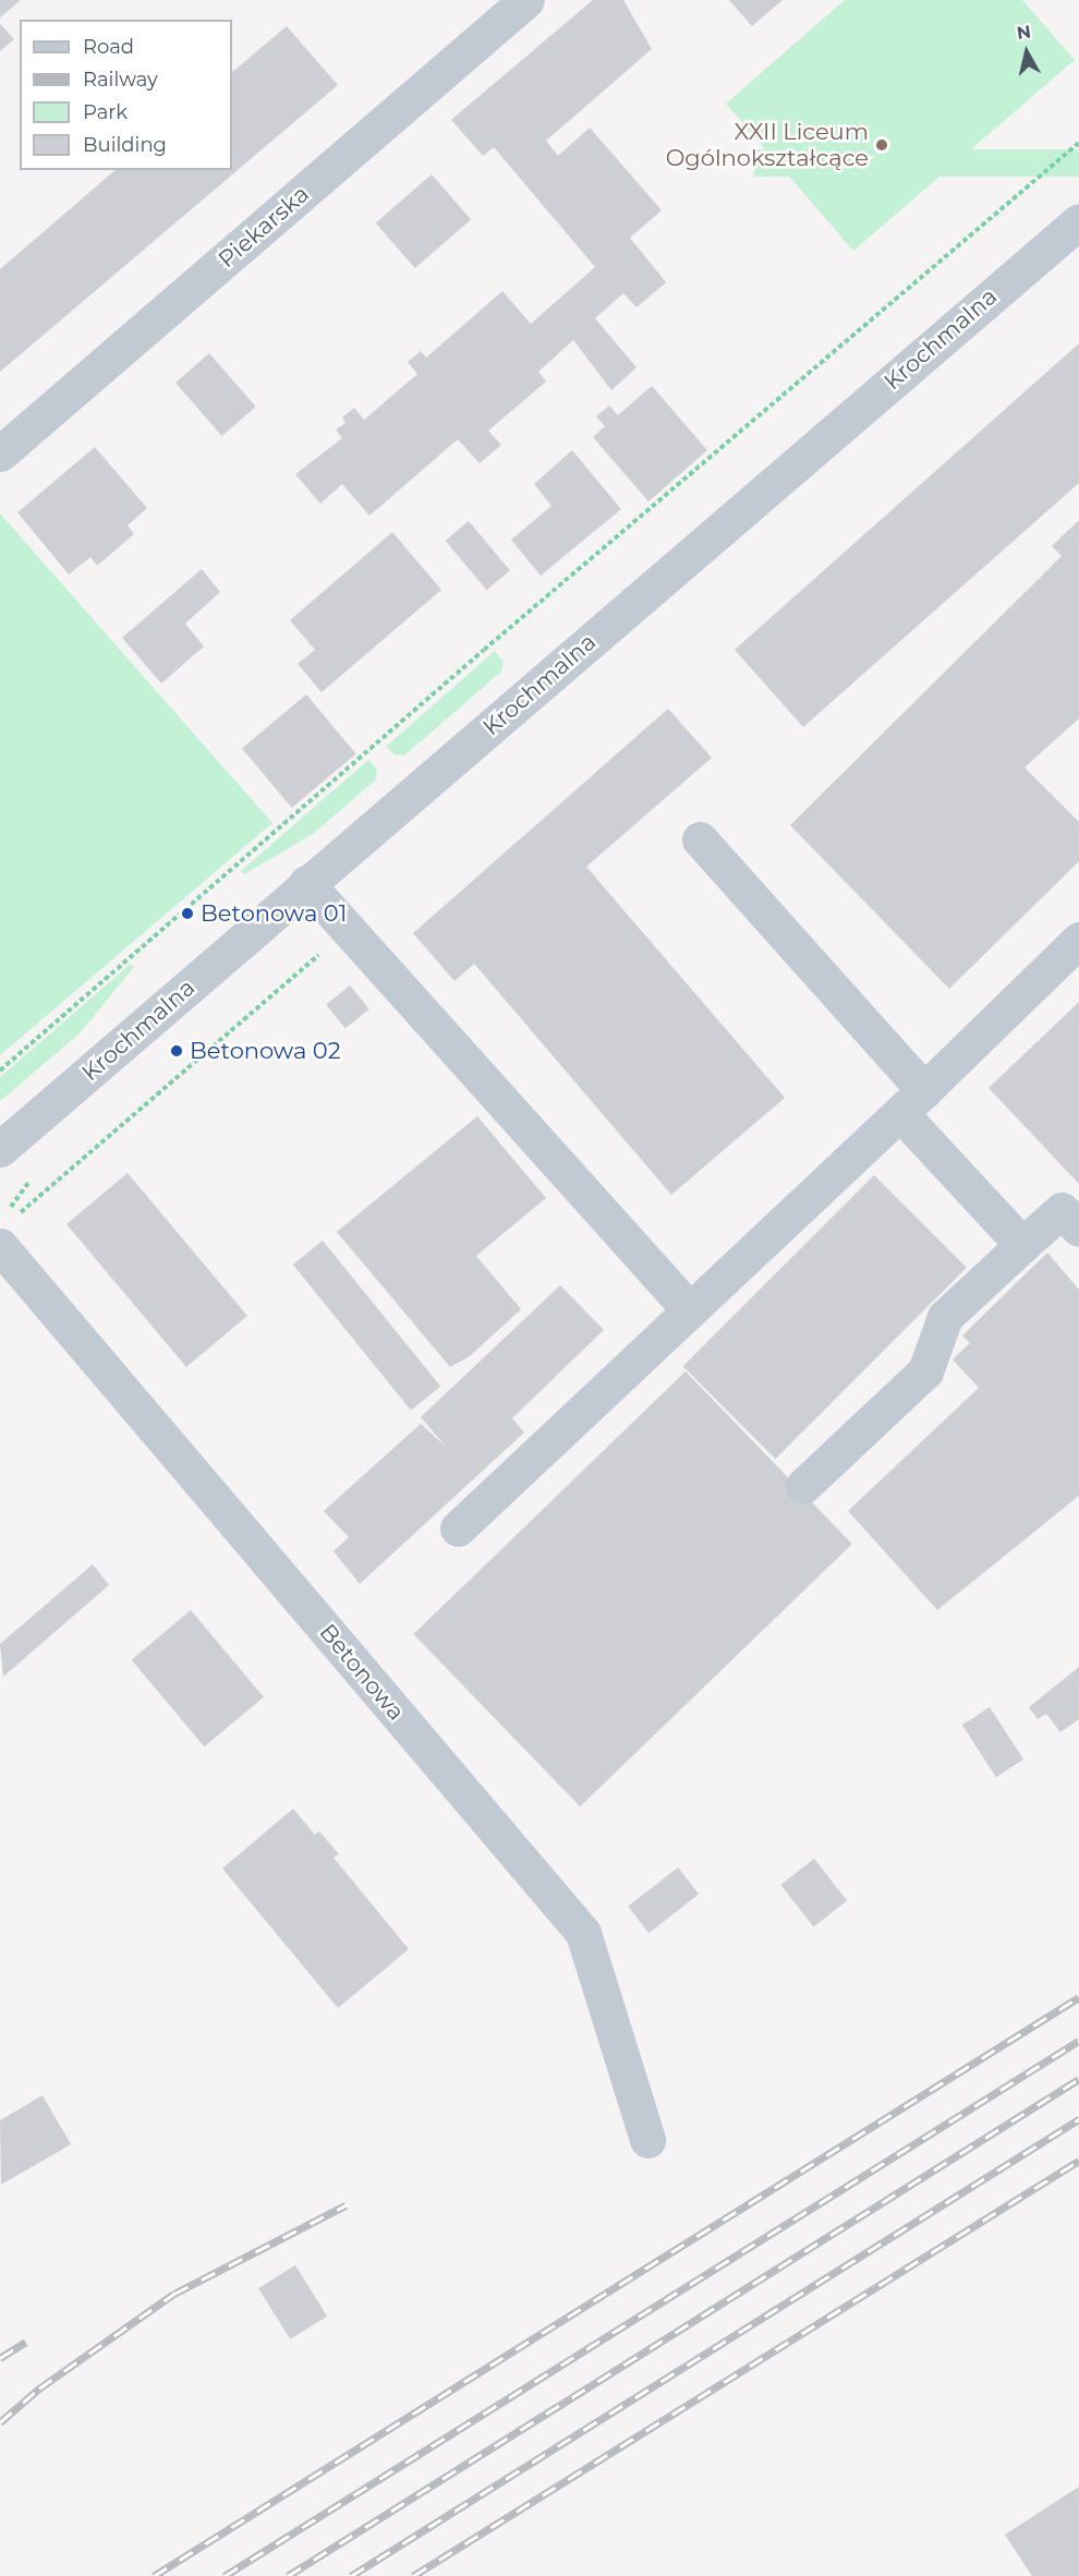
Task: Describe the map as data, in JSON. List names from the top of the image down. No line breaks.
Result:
{"streets":{"street":["Piekarska","Krochmalna","Betonowa"]},"places":["XXII Liceum Ogólnokształcące","Betonowa 01","Betonowa 02"],"legend":["Road","Railway","Park","Building"],"north":"top"}
